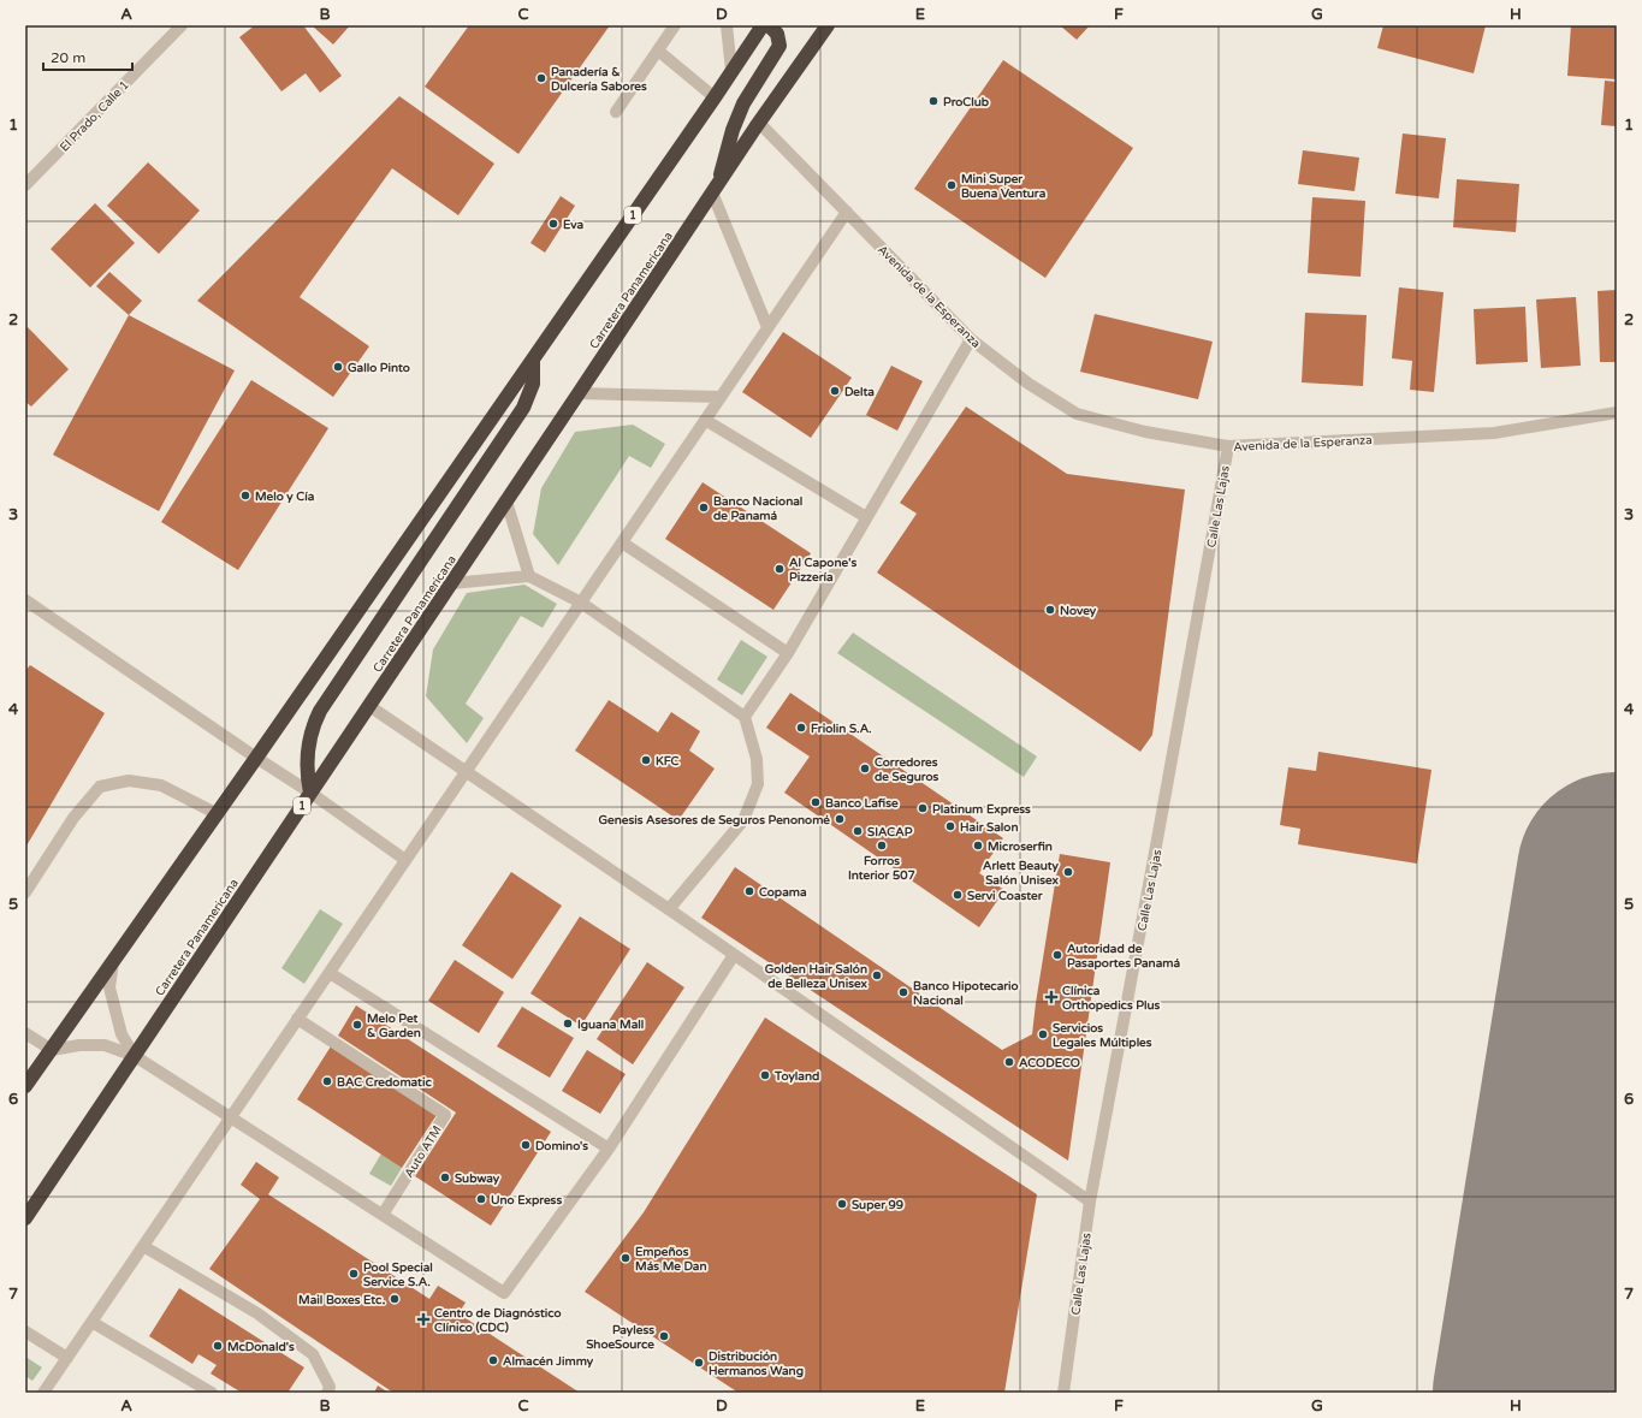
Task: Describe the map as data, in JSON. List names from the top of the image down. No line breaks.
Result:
{"streets":{"highway":["1","Carretera Panamericana"],"street":["El Prado, Calle 1","Avenida de la Esperanza","Calle Las Lajas","Auto ATM"]},"crossings":[["1","Carretera Panamericana"],["Carretera Panamericana","Avenida de la Esperanza"],["Avenida de la Esperanza","Calle Las Lajas"]],"places":{"other":["Panadería & Dulcería Sabores","ProClub","Mini Super Buena Ventura","Eva","Gallo Pinto","Delta","Melo y Cía","Banco Nacional de Panamá","Al Capone's Pizzería","Novey","Friolin S.A.","KFC","Corredores de Seguros","Banco Lafise","Platinum Express","Genesis Asesores de Seguros Penonomé","Hair Salon","SIACAP","Forros Interior 507","Microserfin","Arlett Beauty Salón Unisex","Copama","Servi Coaster","Autoridad de Pasaportes Panamá","Golden Hair Salón de Belleza Unisex","Banco Hipotecario Nacional","Iguana Mall","Melo Pet & Garden","Servicios Legales Múltiples","ACODECO","Toyland","BAC Credomatic","Domino's","Subway","Uno Express","Super 99","Empeños Más Me Dan","Pool Special Service S.A.","Mail Boxes Etc.","Payless ShoeSource","McDonald's","Almacén Jimmy","Distribución Hermanos Wang"],"health":["Clínica Orthopedics Plus","Centro de Diagnóstico Clínico (CDC)"]},"scale_bar":"20 m","grid":{"columns":["A","B","C","D","E","F","G","H"],"rows":["1","2","3","4","5","6","7"]}}
